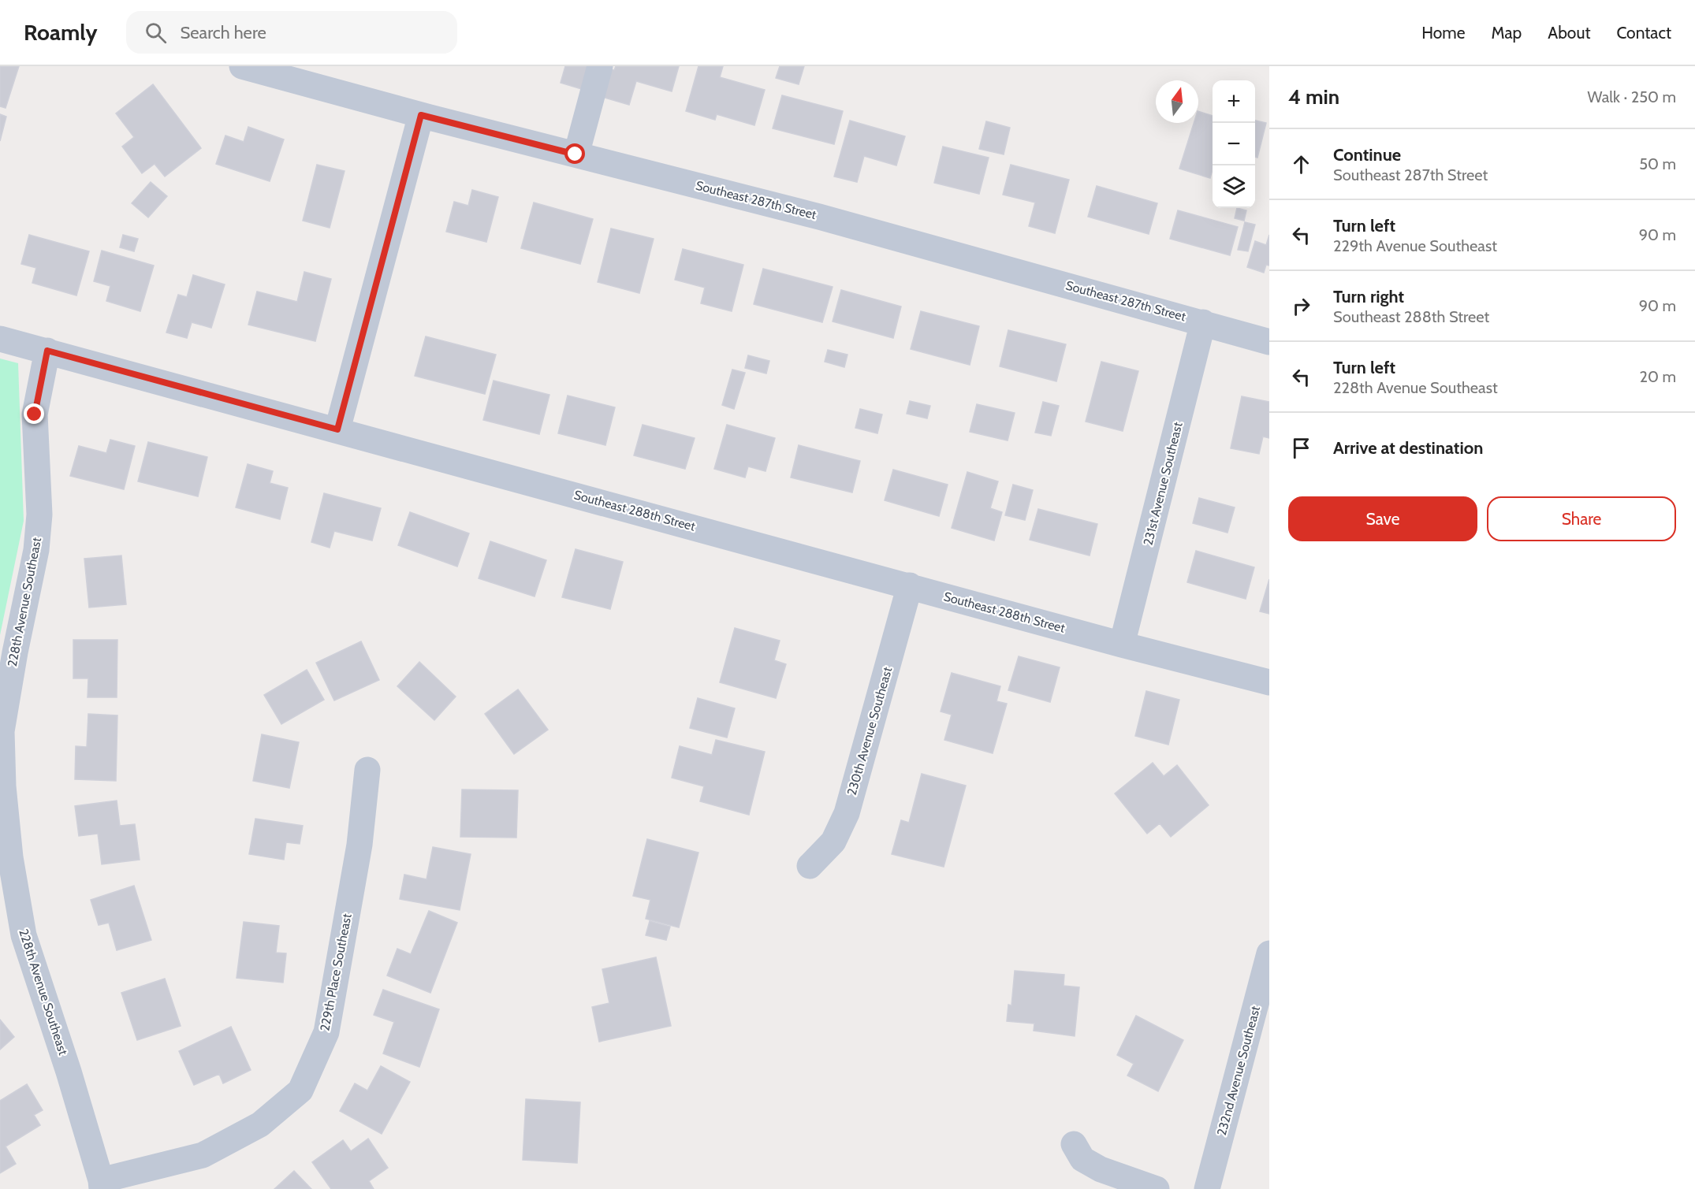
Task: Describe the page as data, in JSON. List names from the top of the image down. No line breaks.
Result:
{"streets":{"street":["Southeast 287th Street","231st Avenue Southeast","Southeast 288th Street","228th Avenue Southeast","230th Avenue Southeast","229th Place Southeast","232nd Avenue Southeast"]},"crossings":[["Southeast 287th Street","231st Avenue Southeast"],["231st Avenue Southeast","Southeast 288th Street"],["Southeast 288th Street","228th Avenue Southeast"],["Southeast 288th Street","230th Avenue Southeast"],["228th Avenue Southeast","229th Place Southeast"]],"north":"top","page":{"header":"Roamly","search":"Search here","nav":["Home","Map","About","Contact"],"heading":["4 min","Walk · 250 m"],"map_buttons":["+","−"],"list":[["Continue","Southeast 287th Street","50 m"],["Turn left","229th Avenue Southeast","90 m"],["Turn right","Southeast 288th Street","90 m"],["Turn left","228th Avenue Southeast","20 m"],"Arrive at destination"],"buttons":["Save","Share"]}}
